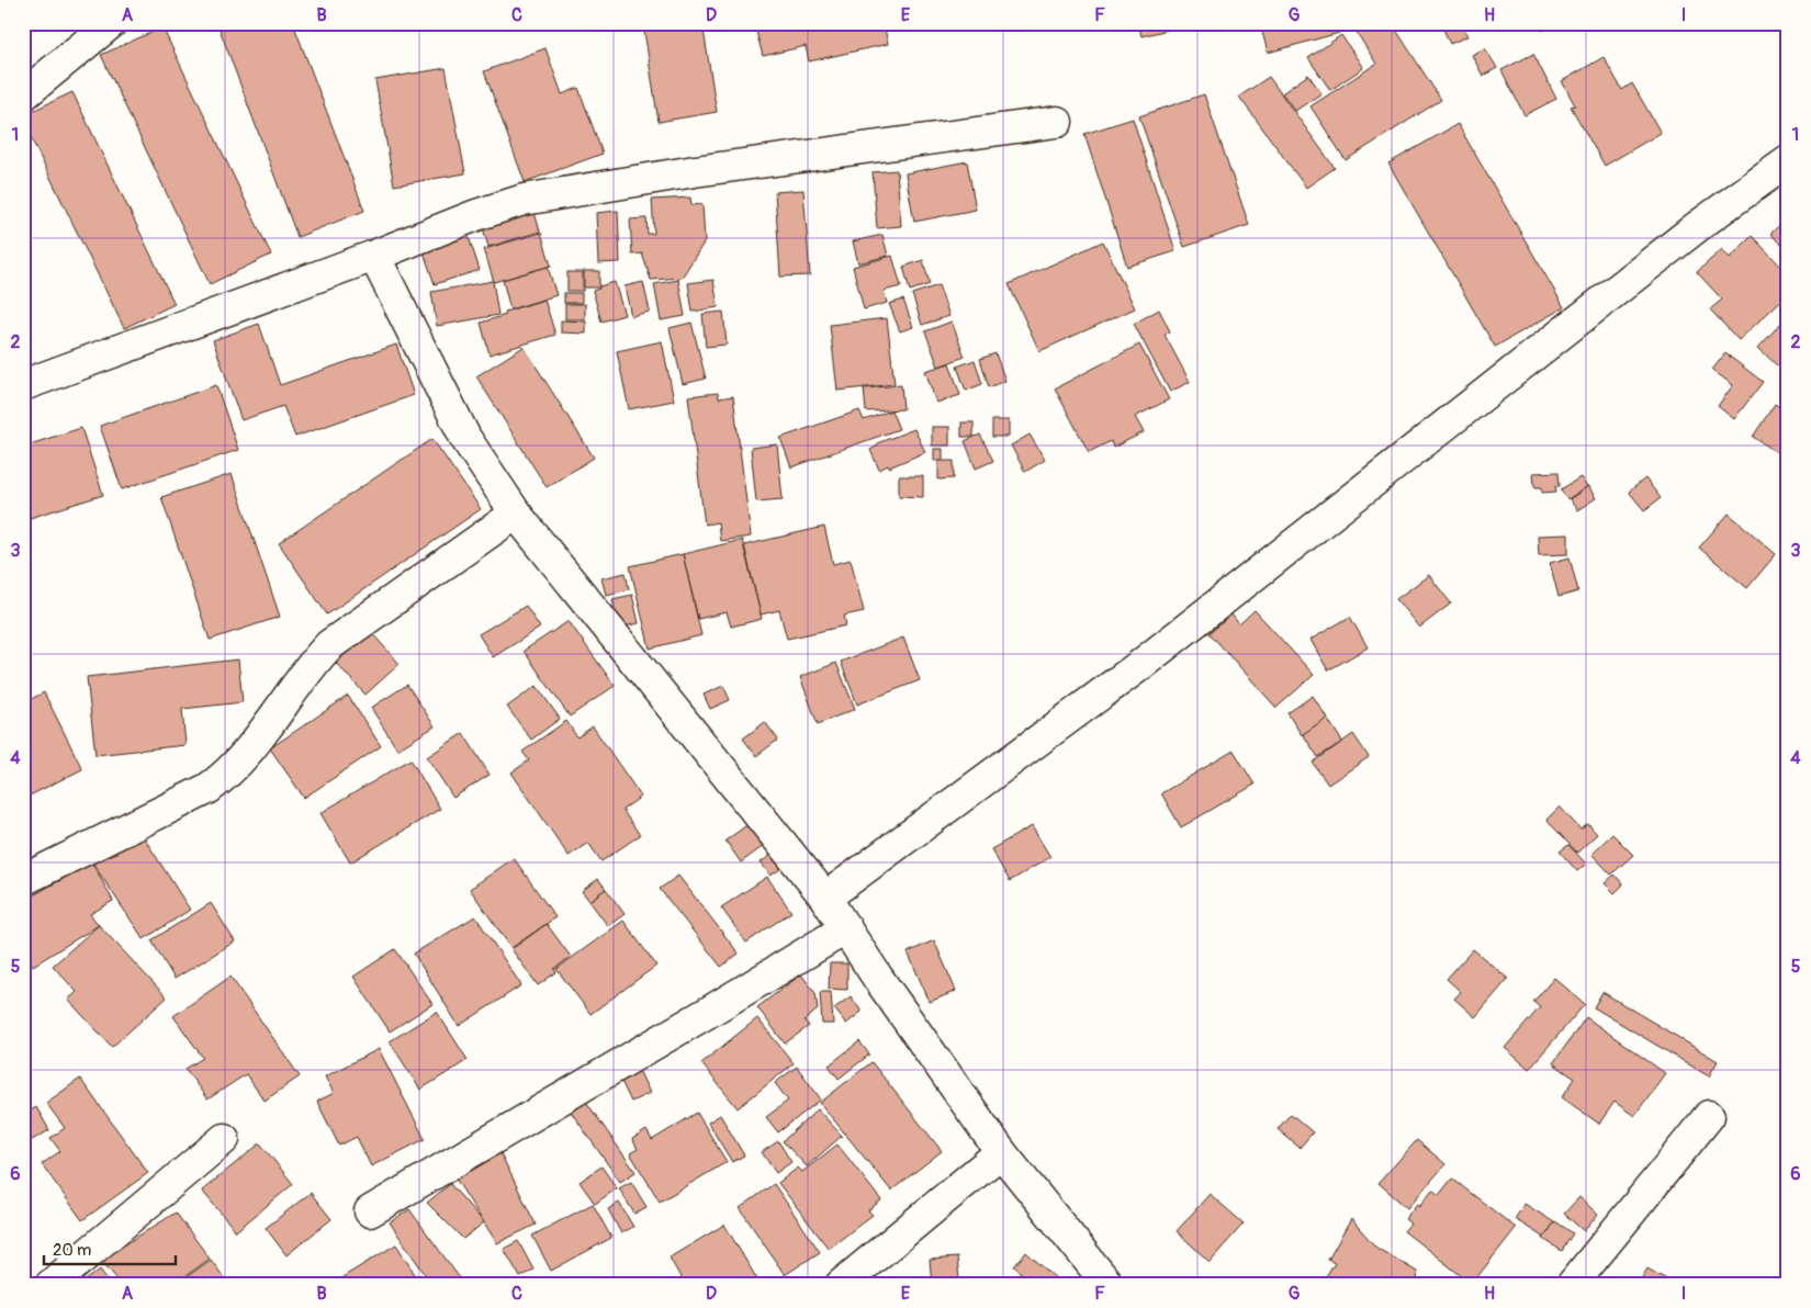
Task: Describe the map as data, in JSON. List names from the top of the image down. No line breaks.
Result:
{"scale_bar":"20 m","grid":{"columns":["A","B","C","D","E","F","G","H","I"],"rows":["1","2","3","4","5","6"]}}
